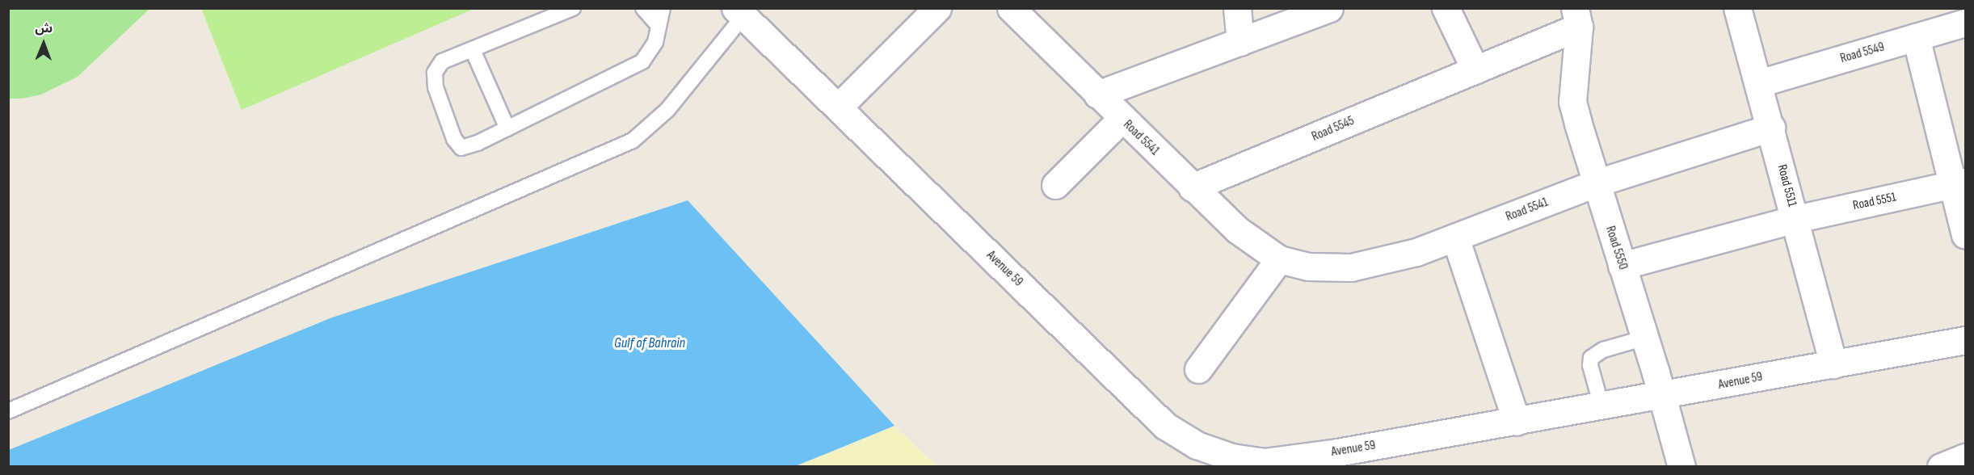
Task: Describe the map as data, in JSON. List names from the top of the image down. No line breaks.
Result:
{"streets":{"street":["Road 5549","Road 5545","Road 5541","Road 5511","Road 5551","Road 5550","Avenue 59"]},"crossings":[["Road 5549","Road 5511"],["Road 5545","Road 5541"],["Road 5545","Road 5550"],["Road 5541","Road 5511"],["Road 5541","Road 5550"],["Road 5511","Road 5551"],["Road 5511","Avenue 59"],["Road 5551","Road 5550"],["Road 5550","Avenue 59"]],"water":["Gulf of Bahrain"],"north":"top"}
